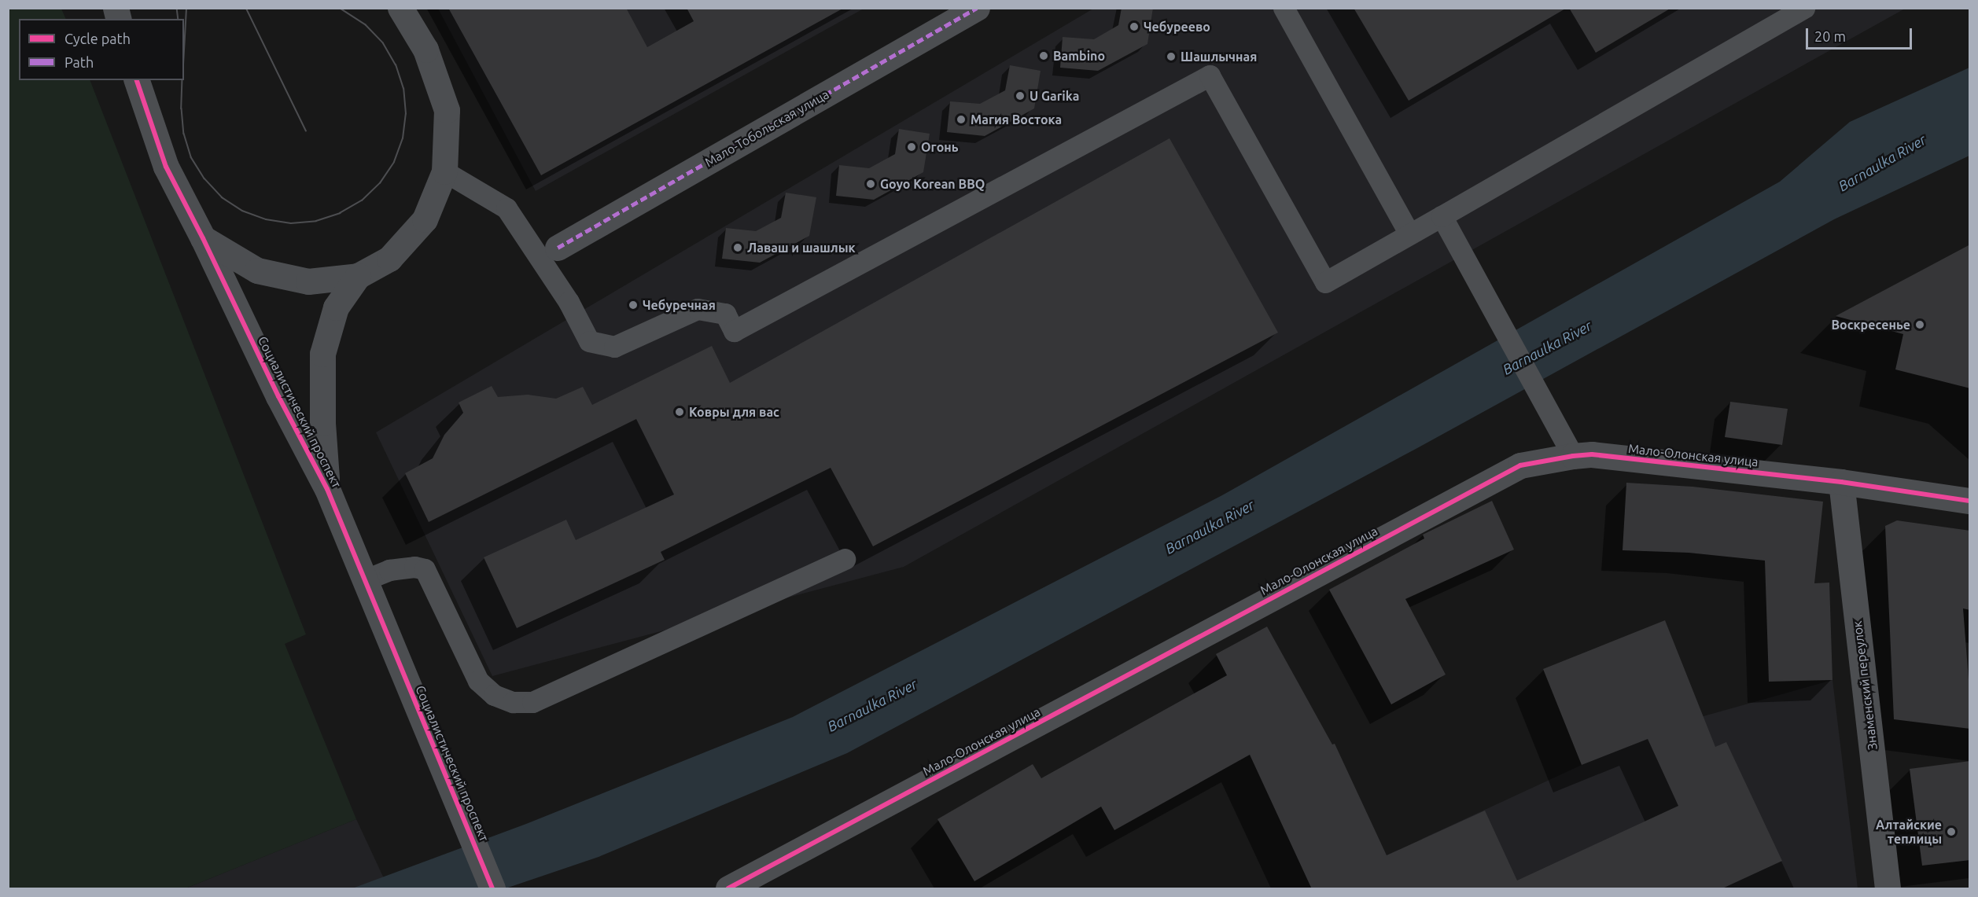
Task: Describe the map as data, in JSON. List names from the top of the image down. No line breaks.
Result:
{"streets":{"street":["Мало-Тобольская улица","Социалистический проспект","Мало-Олонская улица","Знаменский переулок"]},"crossings":[["Мало-Олонская улица","Знаменский переулок"]],"water":["Barnaulka River"],"places":["Чебуреево","Bambino","Шашлычная","U Garika","Магия Востока","Огонь","Goyo Korean BBQ","Лаваш и шашлык","Чебуречная","Воскресенье","Ковры для вас","Алтайские теплицы"],"legend":["Cycle path","Path"],"scale_bar":"20 m"}
